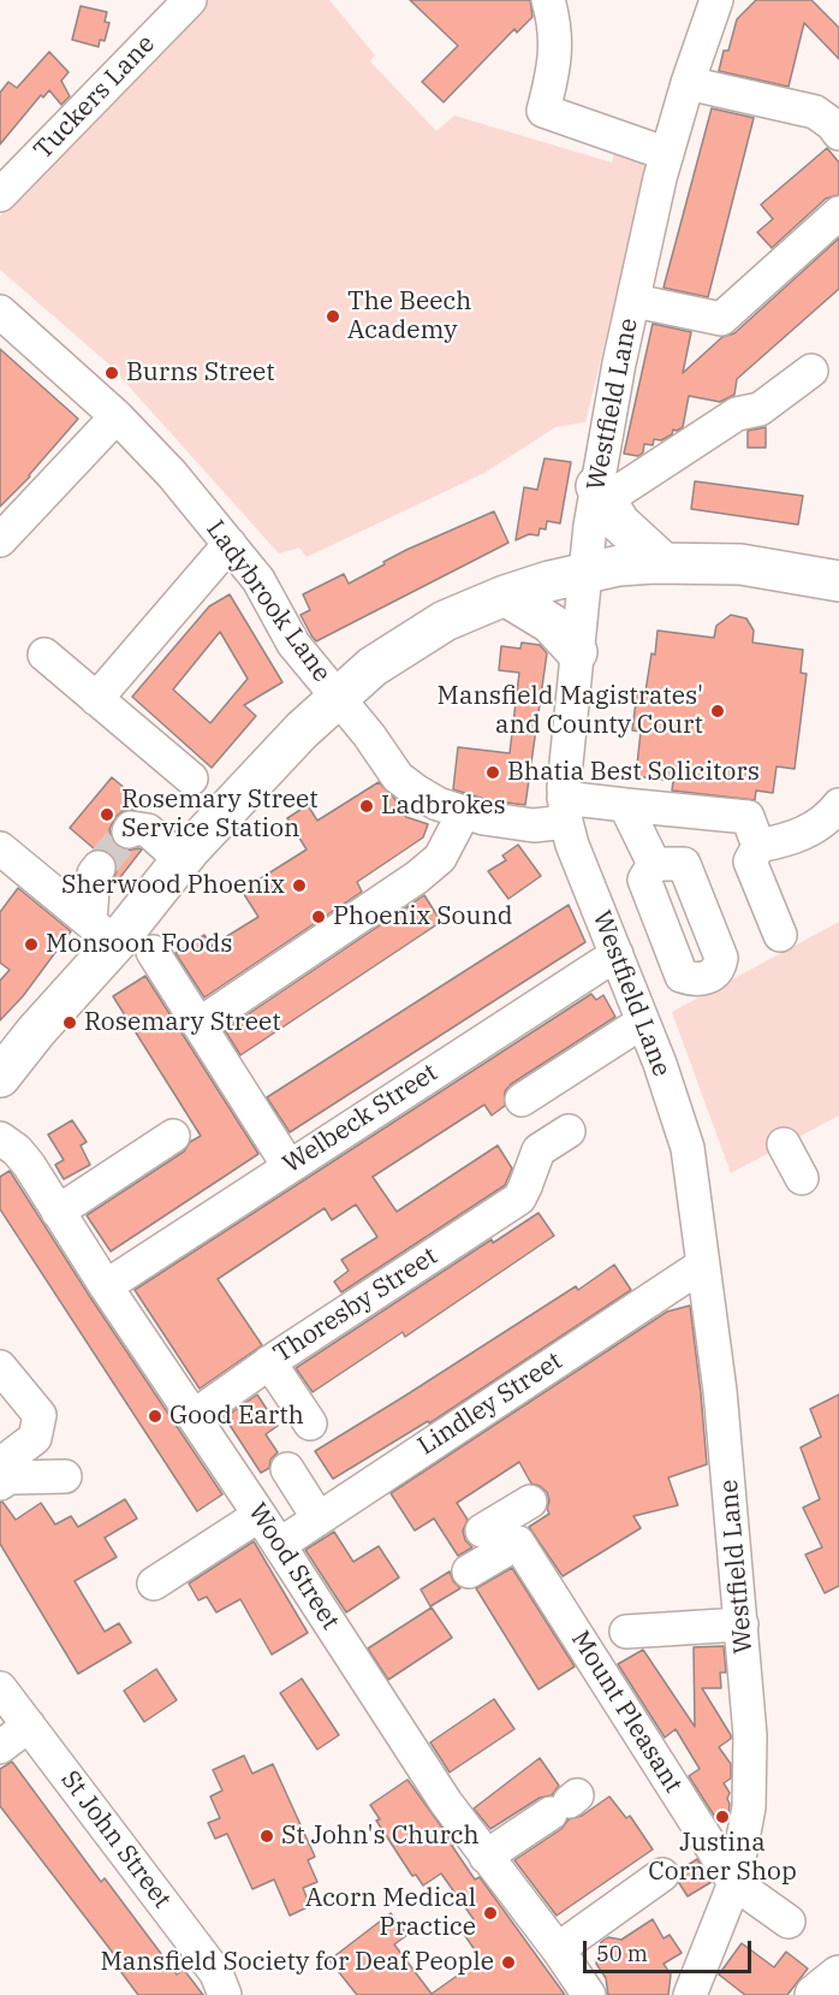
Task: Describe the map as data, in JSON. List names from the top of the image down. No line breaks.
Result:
{"streets":{"street":["Tuckers Lane","Westfield Lane","Ladybrook Lane","Welbeck Street","Thoresby Street","Lindley Street","Wood Street","Mount Pleasant","St John Street"]},"crossings":[["Westfield Lane","Ladybrook Lane"],["Westfield Lane","Welbeck Street"],["Westfield Lane","Lindley Street"],["Westfield Lane","Mount Pleasant"],["Welbeck Street","Wood Street"],["Thoresby Street","Wood Street"],["Lindley Street","Wood Street"]],"places":["The Beech Academy","Burns Street","Mansfield Magistrates' and County Court","Bhatia Best Solicitors","Ladbrokes","Rosemary Street Service Station","Sherwood Phoenix","Phoenix Sound","Monsoon Foods","Rosemary Street","Good Earth","Justina Corner Shop","St John's Church","Acorn Medical Practice","Mansfield Society for Deaf People"],"scale_bar":"50 m"}
